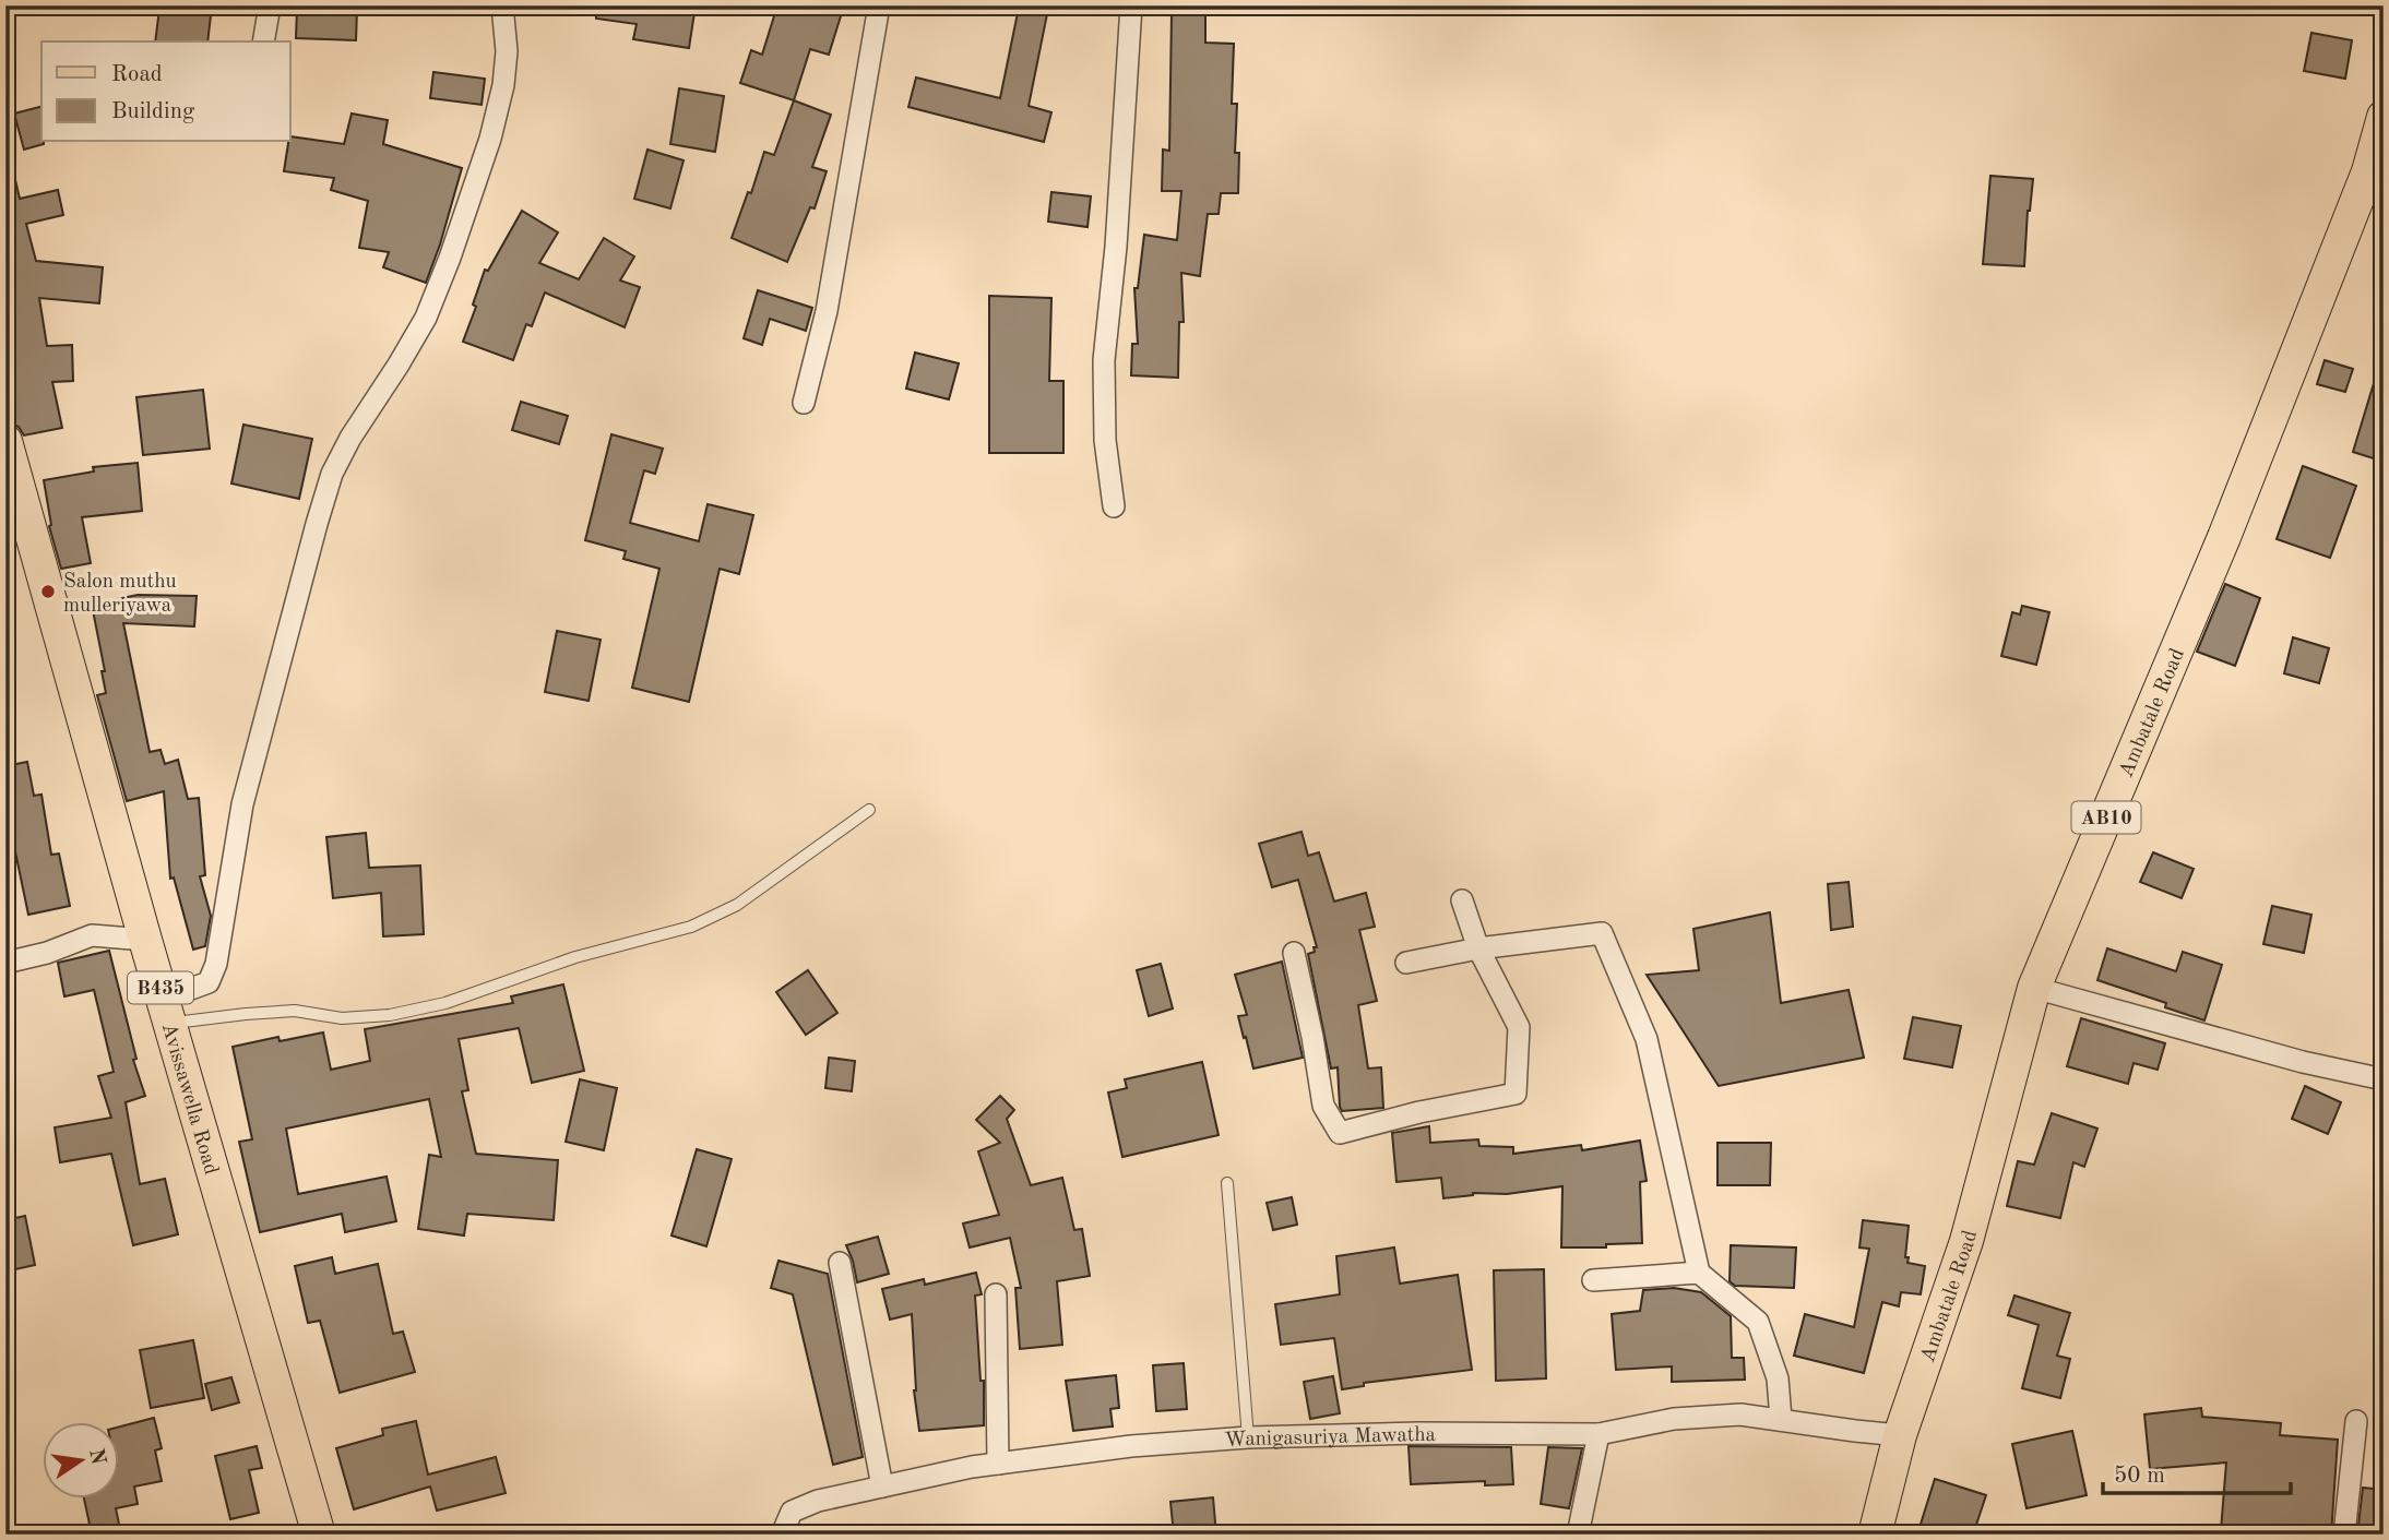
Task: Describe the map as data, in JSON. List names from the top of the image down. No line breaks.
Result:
{"streets":{"main road":["Ambatale Road","AB10","B435","Avissawella Road"],"street":["Wanigasuriya Mawatha"]},"crossings":[["Ambatale Road","Wanigasuriya Mawatha"]],"places":["Salon muthu mulleriyawa"],"legend":["Road","Building"],"scale_bar":"50 m","north":"right"}
